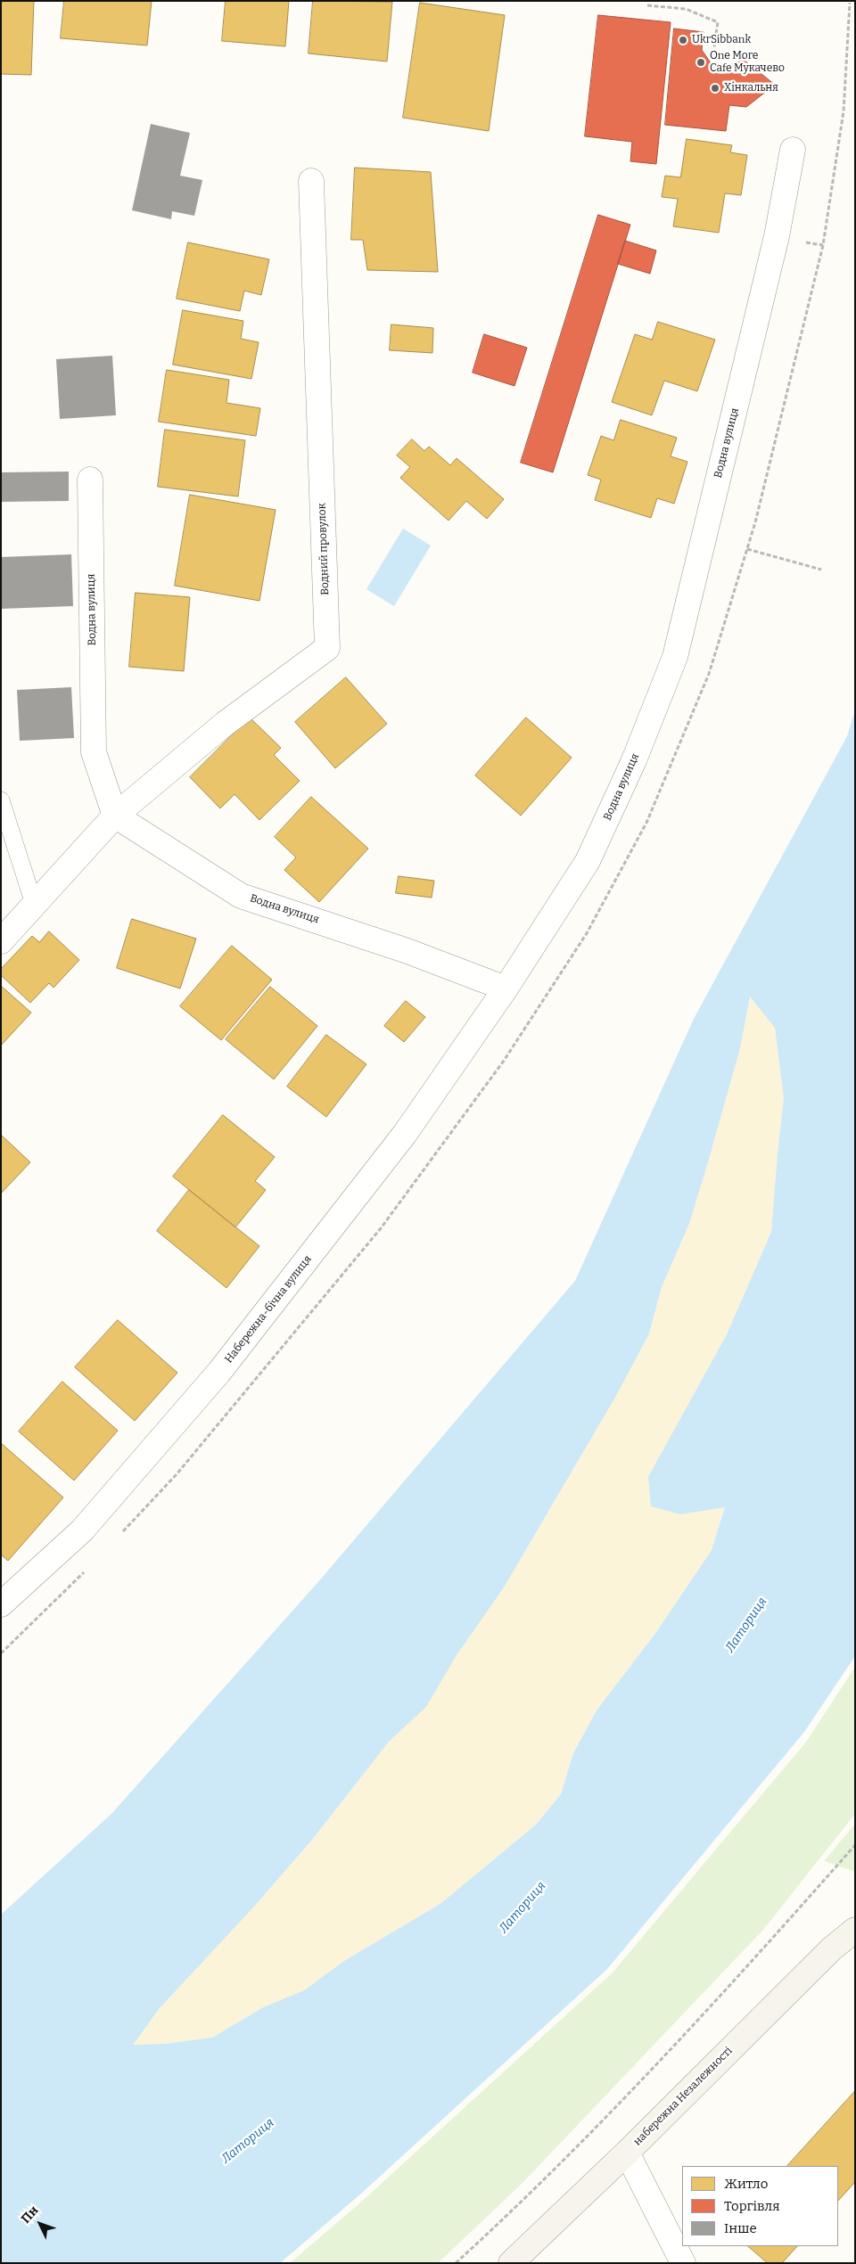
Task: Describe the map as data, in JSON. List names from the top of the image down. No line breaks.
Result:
{"streets":{"street":["Водна вулиця","Водний провулок","Набережна-бічна вулиця","набережна Незалежності"]},"crossings":[["Водна вулиця","Водний провулок"],["Водна вулиця","Набережна-бічна вулиця"]],"water":["Латориця"],"places":["UkrSibbank","One More Cafe Мукачево","Хінкальня"],"legend":["Житло","Торгівля","Інше"],"north":"top left"}
